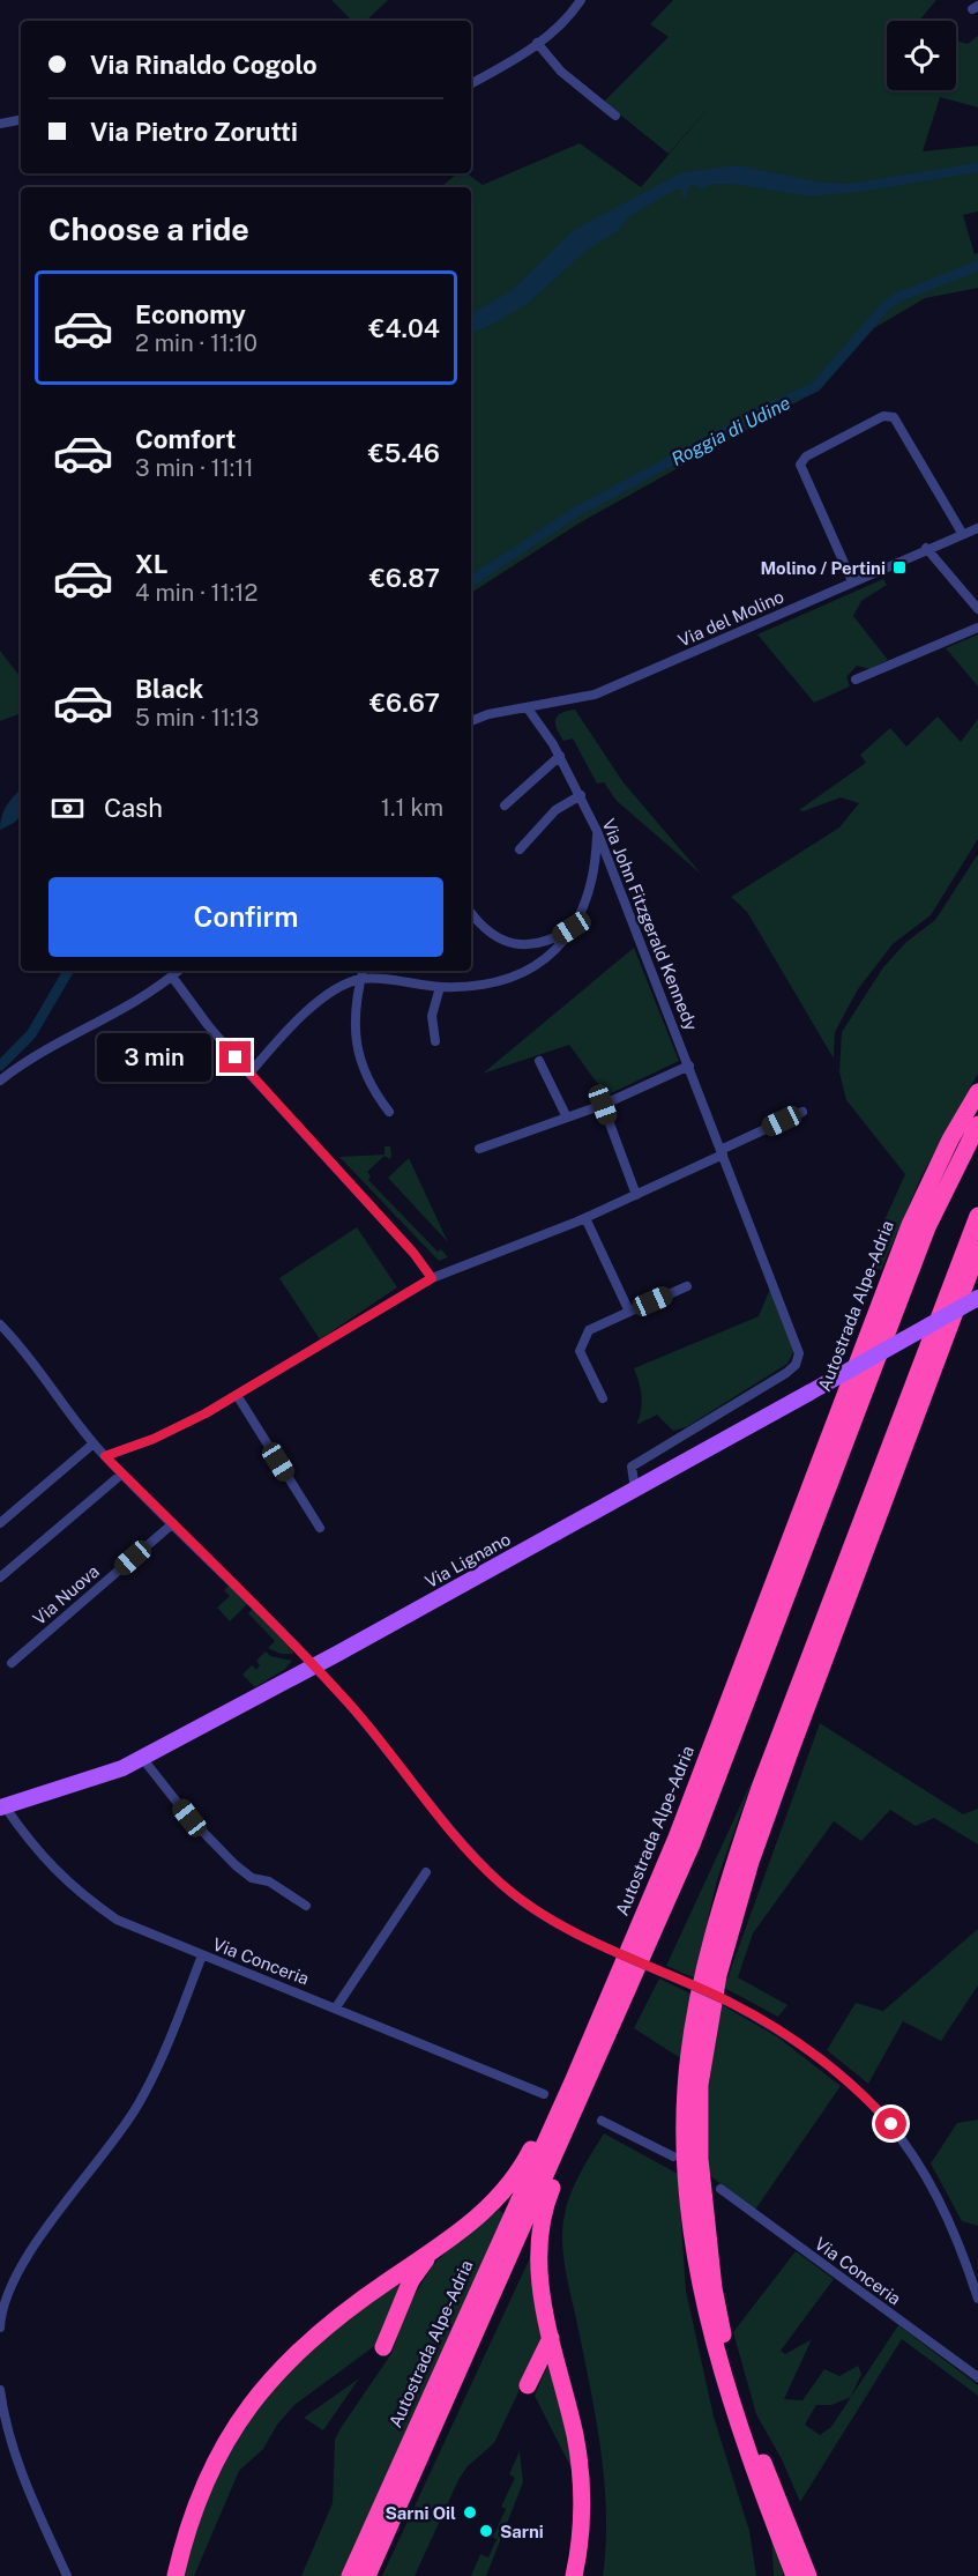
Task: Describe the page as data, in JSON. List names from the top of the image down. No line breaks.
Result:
{"streets":{"highway":["Autostrada Alpe-Adria"],"main road":["Via Lignano"],"street":["Via del Molino","Via John Fitzgerald Kennedy","Via Nuova","Via Conceria"]},"crossings":[["Via del Molino","Via John Fitzgerald Kennedy"],["Via John Fitzgerald Kennedy","Via Lignano"],["Via Lignano","Via Conceria"]],"water":["Roggia di Udine"],"places":{"transit":["Molino / Pertini"],"other":["Sarni Oil","Sarni"]},"page":{"banner":["Via Rinaldo Cogolo","Via Pietro Zorutti"],"heading":"Choose a ride","list":[{"name":"Economy","note":"2 min · 11:10","value":"€4.04"},{"name":"Comfort","note":"3 min · 11:11","value":"€5.46"},{"name":"XL","note":"4 min · 11:12","value":"€6.87"},{"name":"Black","note":"5 min · 11:13","value":"€6.67"}],"pay":["Cash","1.1 km"],"buttons":"Confirm","bubble":"3 min"}}
